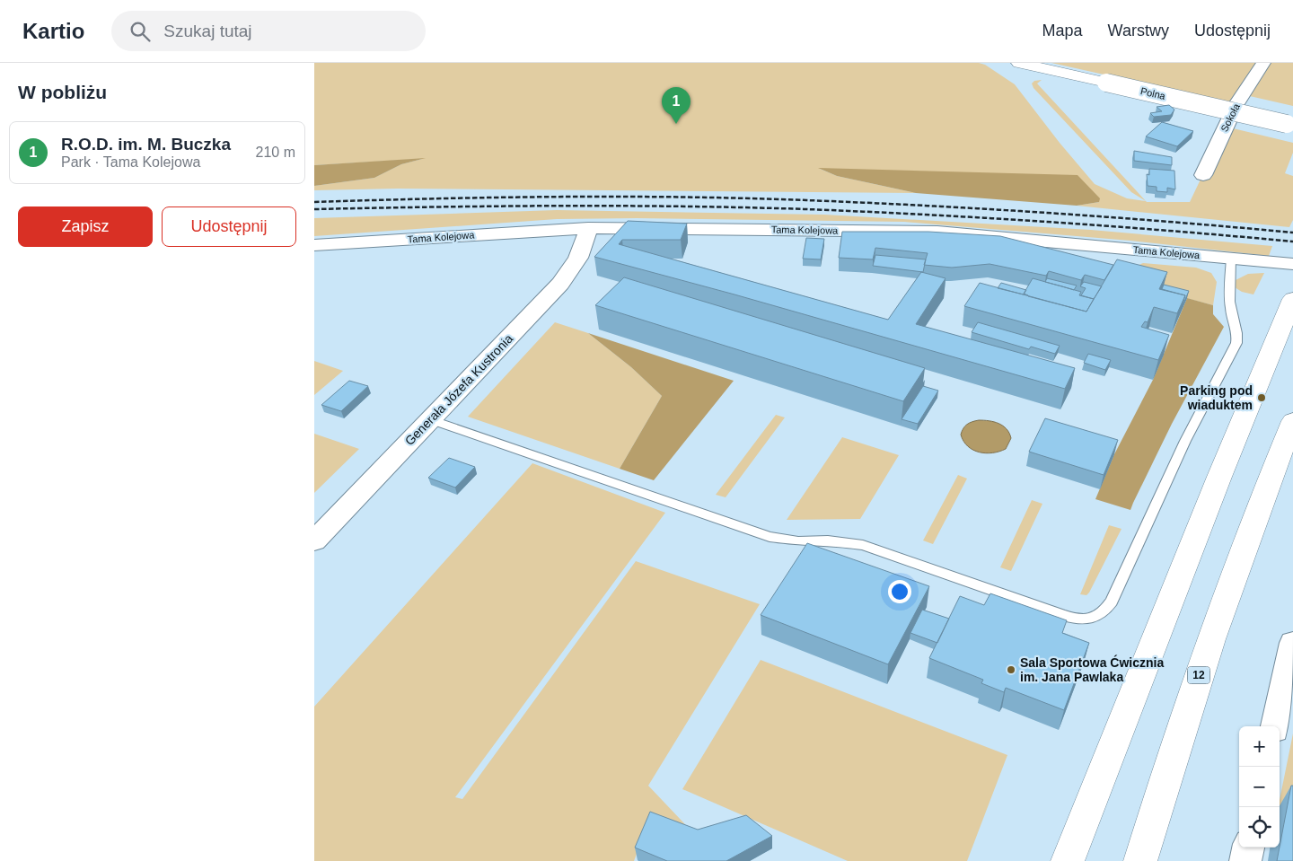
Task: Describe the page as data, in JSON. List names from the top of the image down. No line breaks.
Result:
{"streets":{"main road":["Polna","12"],"street":["Sokoła","Tama Kolejowa","Generała Józefa Kustronia"]},"crossings":[["Tama Kolejowa","Generała Józefa Kustronia"]],"places":["Parking pod wiaduktem","Sala Sportowa Ćwicznia im. Jana Pawlaka"],"page":{"header":"Kartio","search":"Szukaj tutaj","nav":["Mapa","Warstwy","Udostępnij"],"heading":"W pobliżu","pins":"1","list":[{"mark":"1","name":"R.O.D. im. M. Buczka","note":"Park · Tama Kolejowa","value":"210 m"}],"buttons":["Zapisz","Udostępnij"],"map_buttons":["+","−"]}}
